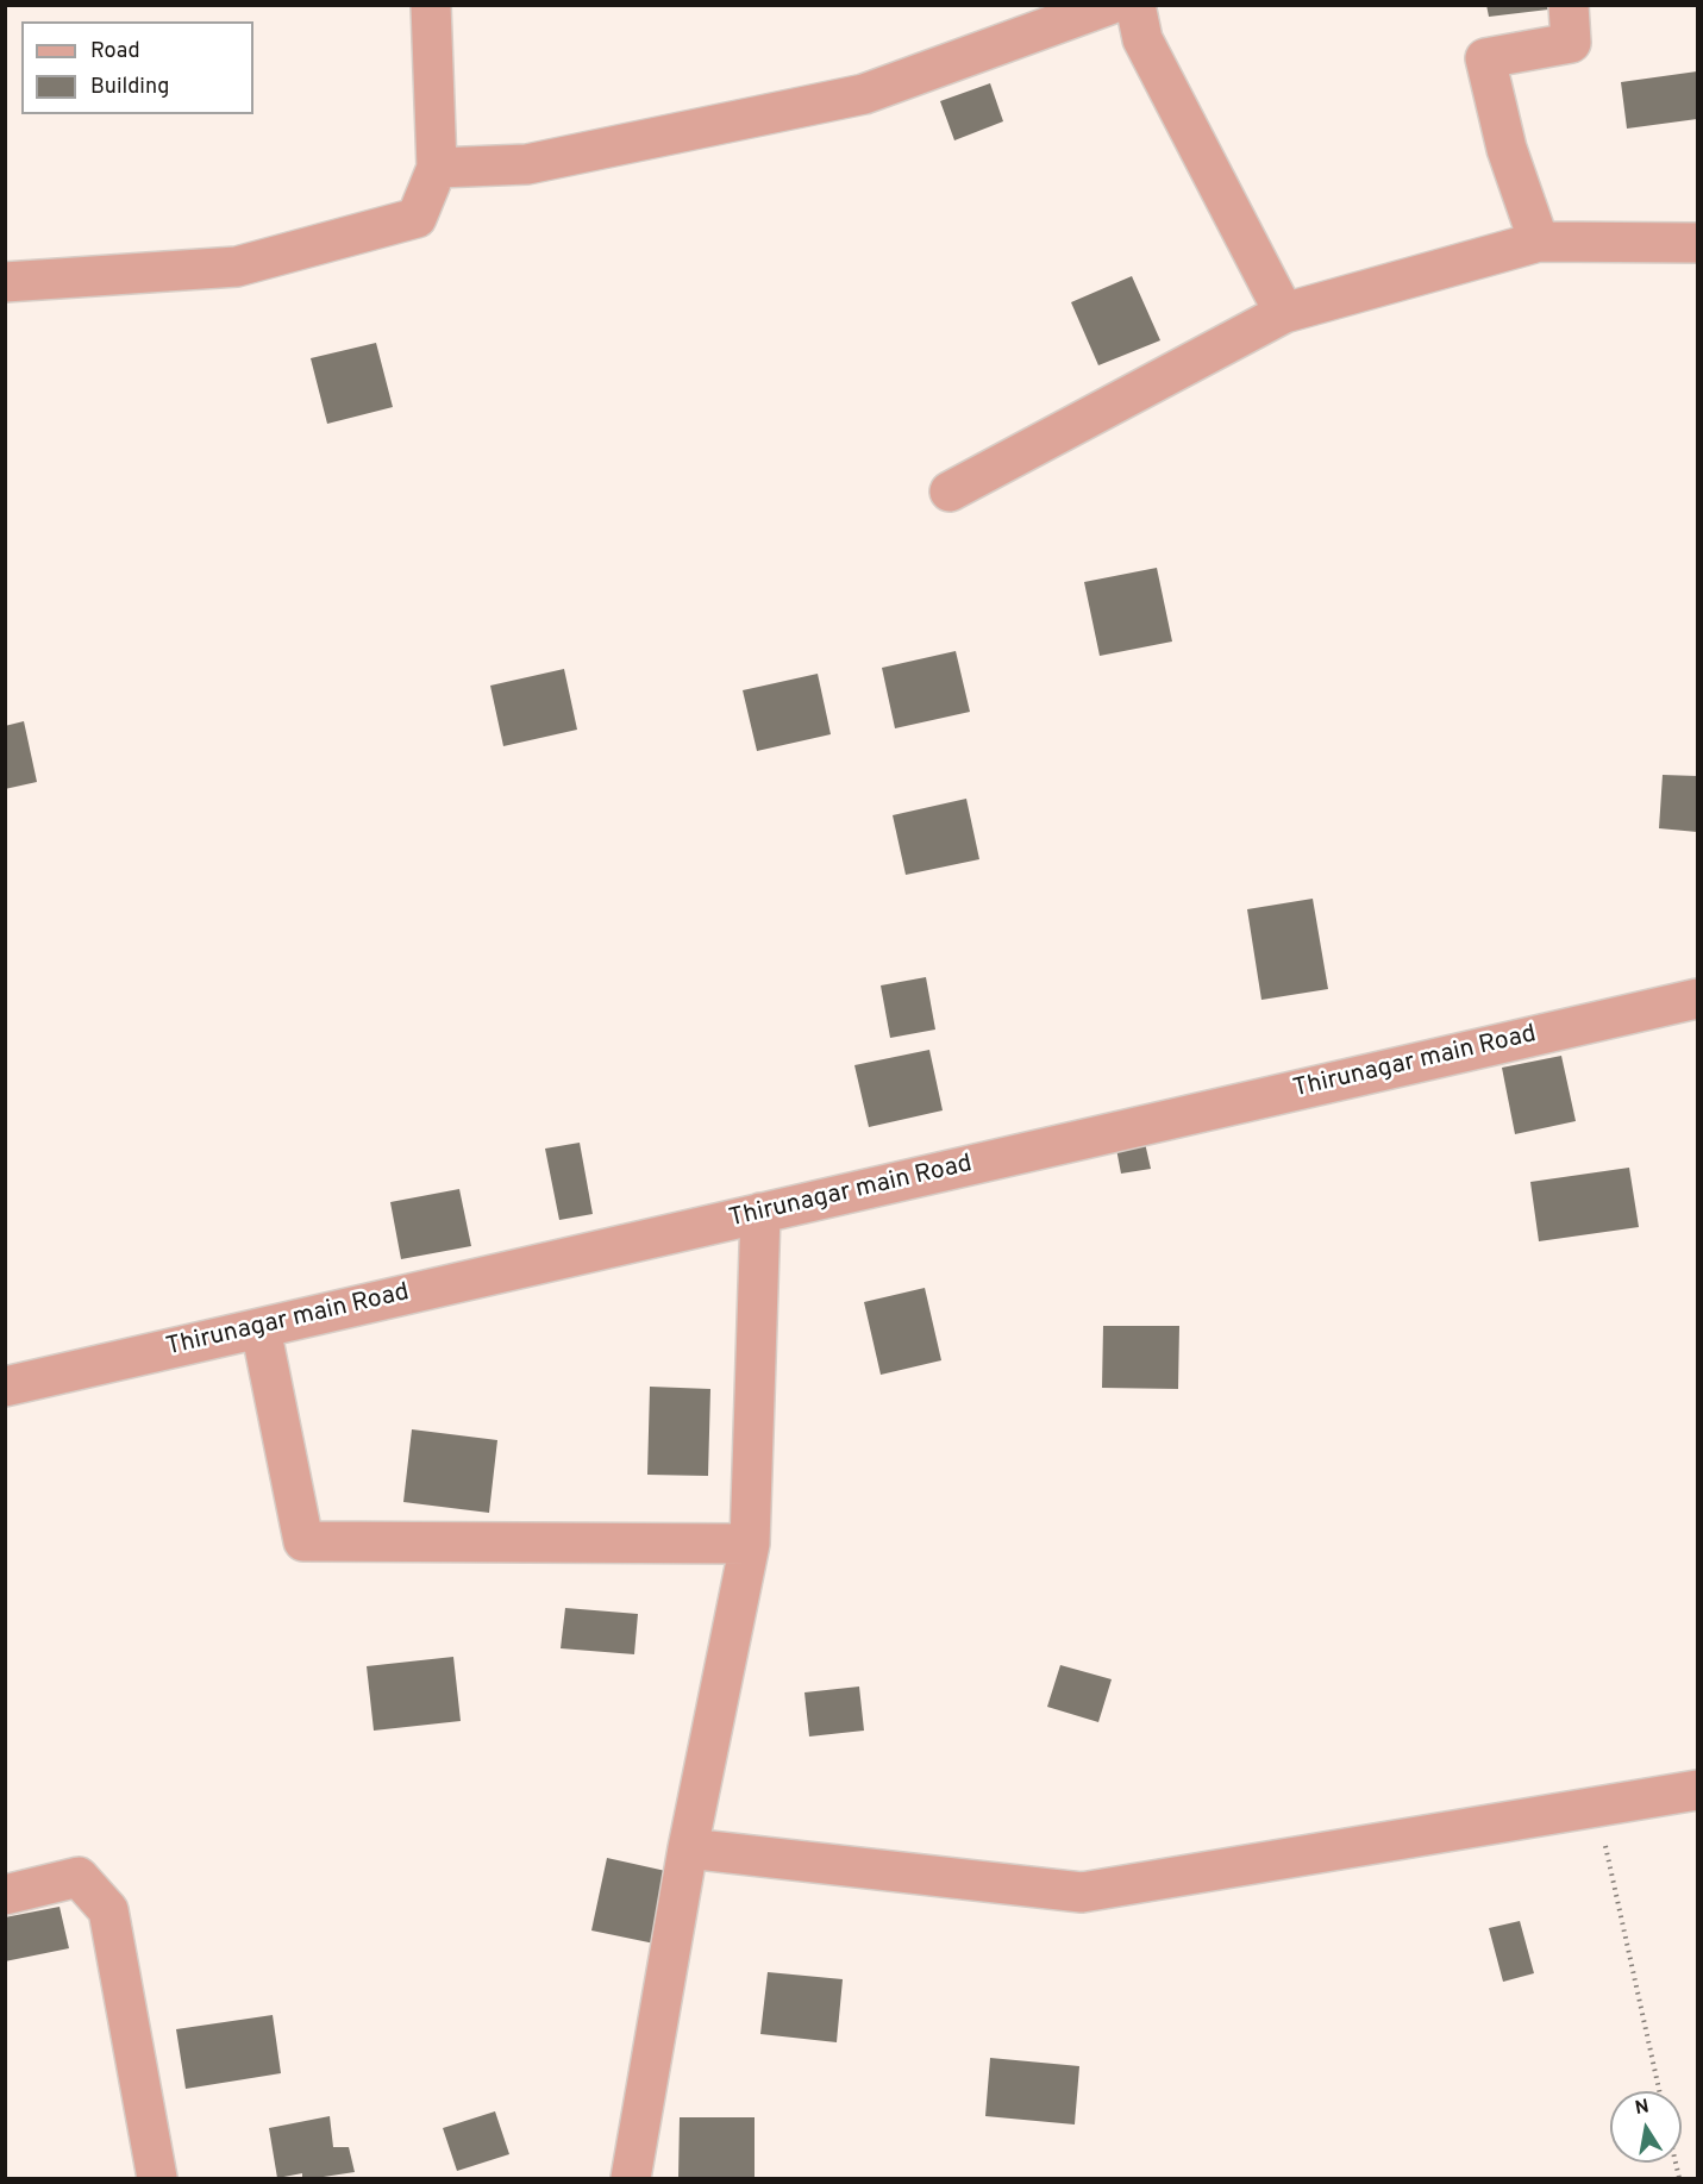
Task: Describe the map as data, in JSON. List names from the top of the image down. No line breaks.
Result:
{"streets":{"street":["Thirunagar main Road"]},"legend":["Road","Building"],"north":"top"}
